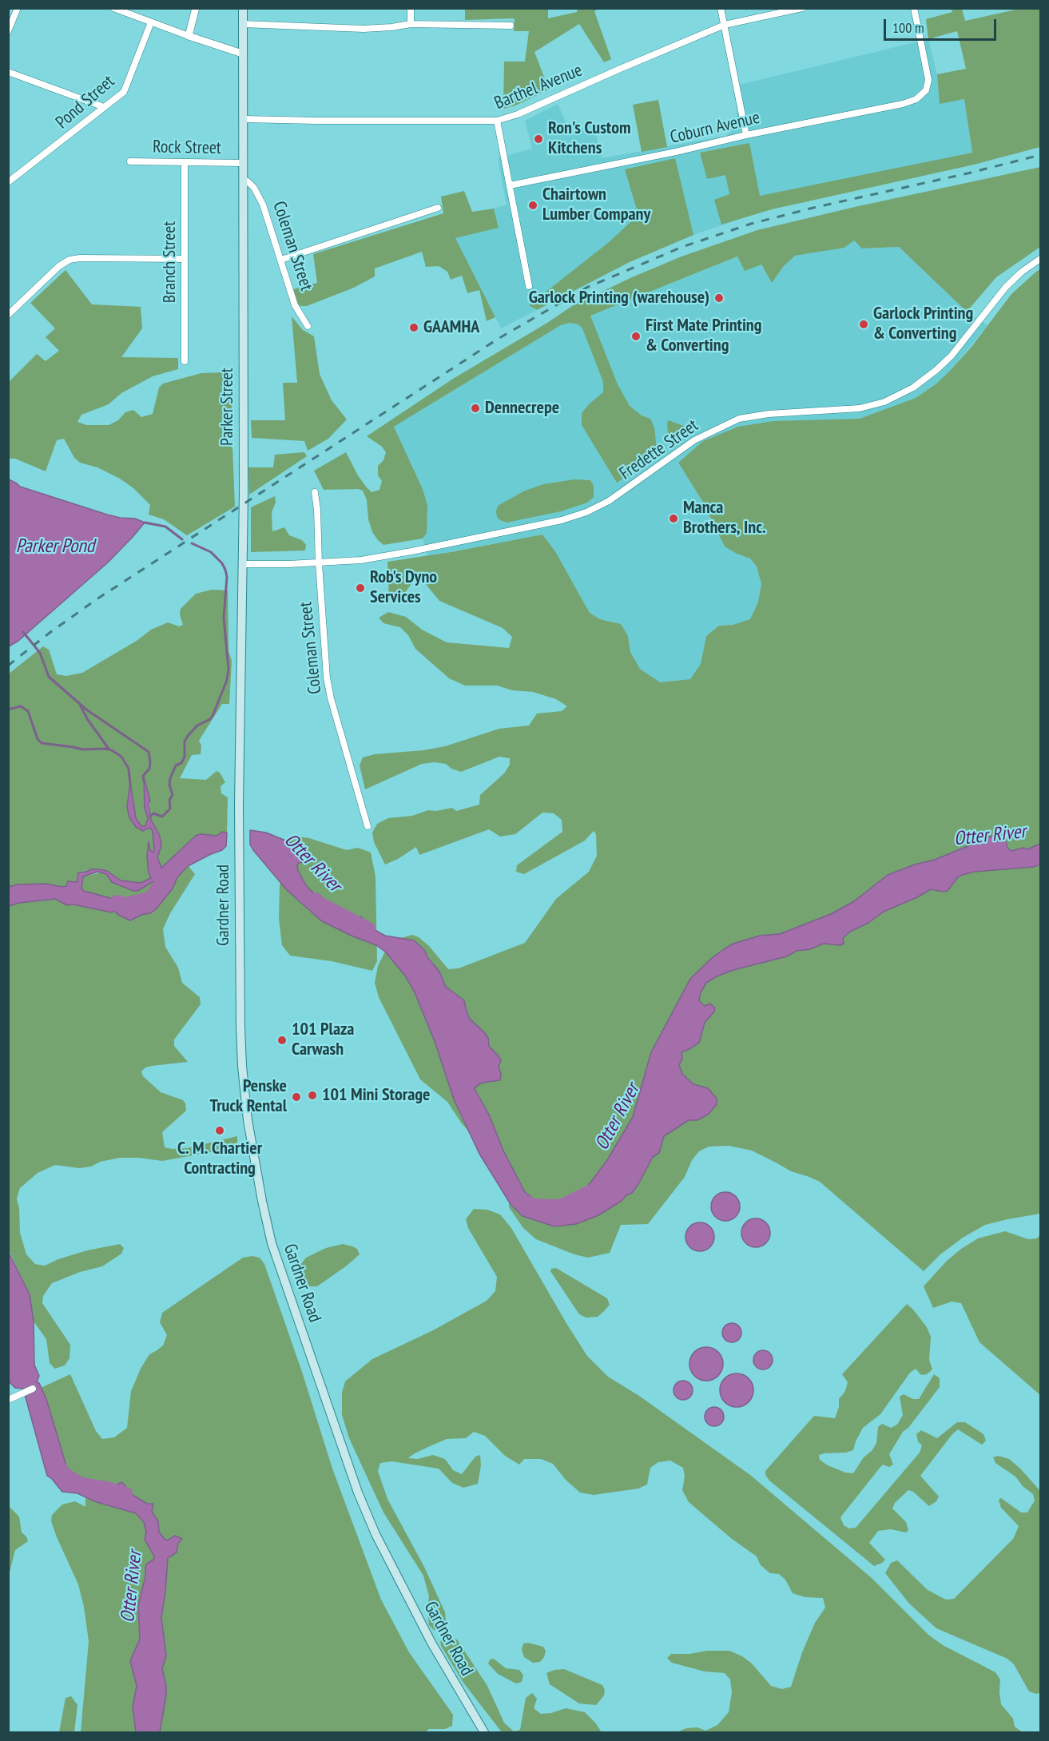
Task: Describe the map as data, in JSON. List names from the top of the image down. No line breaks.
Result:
{"streets":{"main road":["Parker Street","Gardner Road"],"street":["Barthel Avenue","Pond Street","Coburn Avenue","Rock Street","Coleman Street","Branch Street","Fredette Street"]},"crossings":[["Barthel Avenue","Parker Street"],["Rock Street","Branch Street"],["Rock Street","Parker Street"],["Coleman Street","Parker Street"],["Coleman Street","Fredette Street"],["Parker Street","Fredette Street"],["Parker Street","Gardner Road"]],"water":["Parker Pond","Otter River"],"places":["Ron's Custom Kitchens","Chairtown Lumber Company","Garlock Printing (warehouse)","Garlock Printing & Converting","GAAMHA","First Mate Printing & Converting","Dennecrepe","Manca Brothers, Inc.","Rob's Dyno Services","101 Plaza Carwash","101 Mini Storage","Penske Truck Rental","C. M. Chartier Contracting"],"scale_bar":"100 m"}
